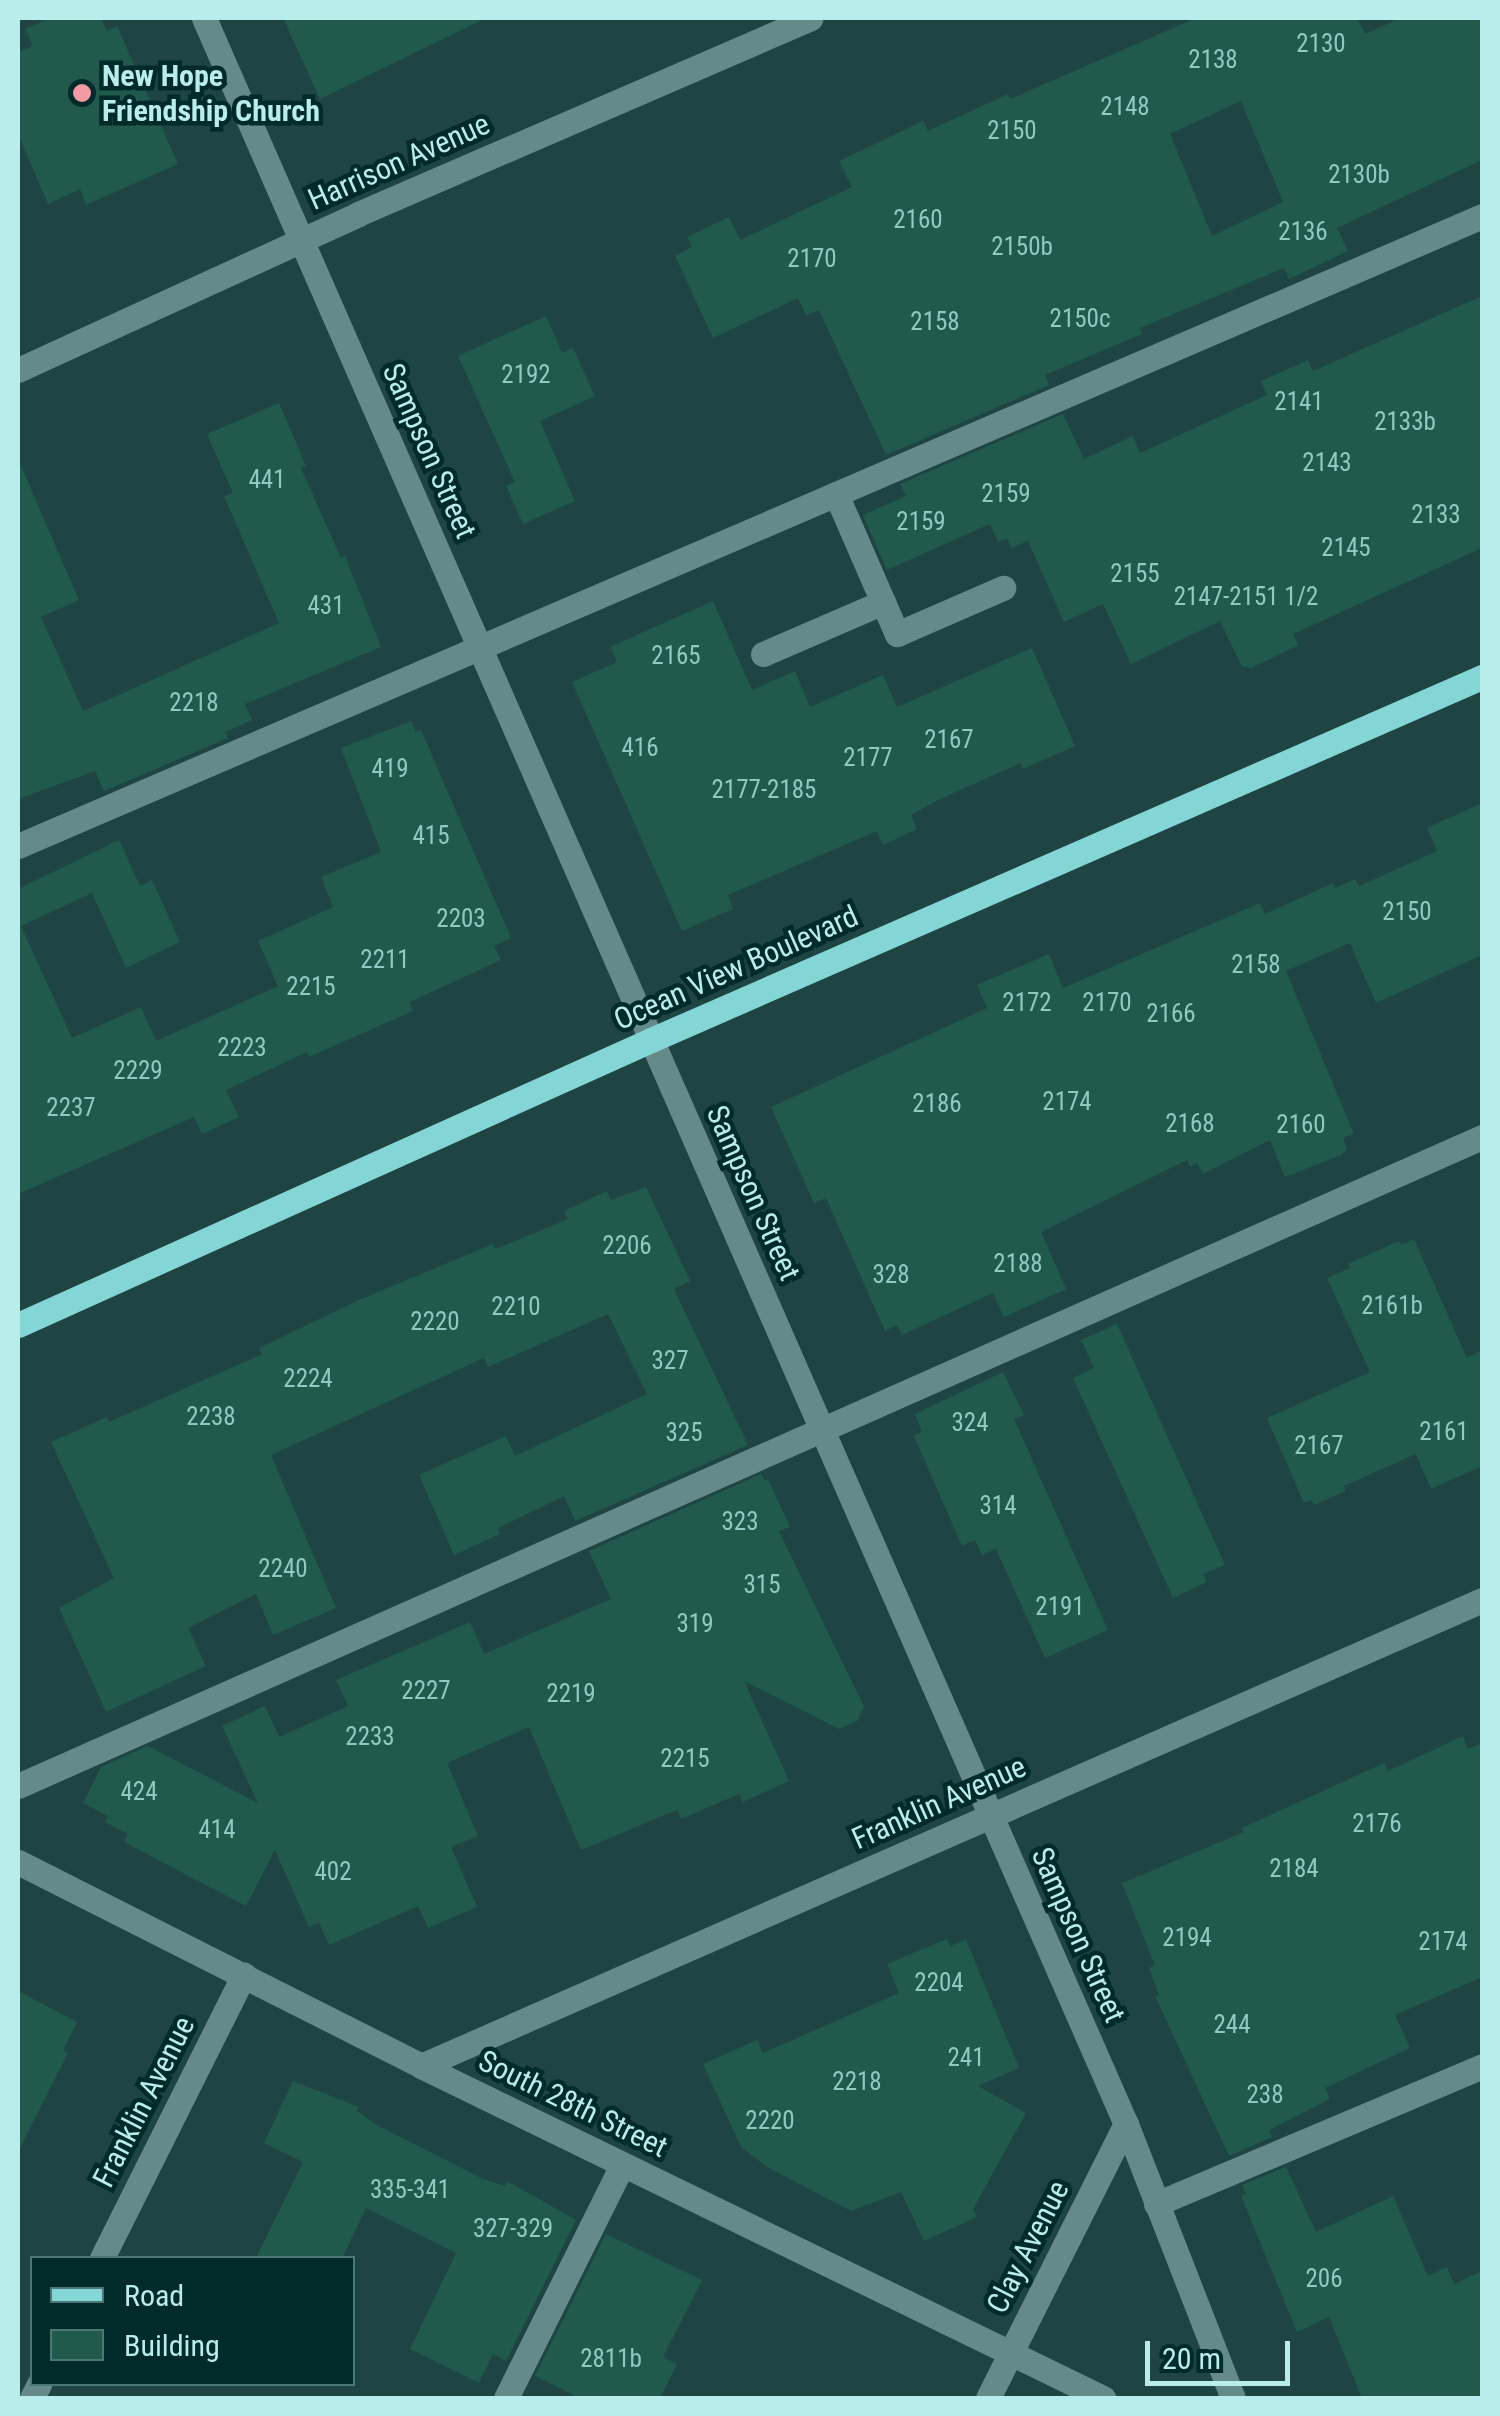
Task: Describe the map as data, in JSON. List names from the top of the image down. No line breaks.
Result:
{"streets":{"main road":["Ocean View Boulevard"],"street":["Harrison Avenue","Sampson Street","Franklin Avenue","South 28th Street","Clay Avenue"]},"crossings":[["Harrison Avenue","Sampson Street"],["Sampson Street","Ocean View Boulevard"],["Sampson Street","Franklin Avenue"],["Sampson Street","Clay Avenue"],["Franklin Avenue","South 28th Street"],["South 28th Street","Clay Avenue"]],"places":["New Hope Friendship Church"],"house_numbers":["2130","2138","2148","2150","2130b","2160","2136","2150b","2170","2150c","2158","2192","2141","2133b","2143","441","2159","2133","2159","2145","2155","2147-2151 1/2","431","2165","2218","2167","416","2177","419","2177-2185","415","2150","2203","2211","2158","2215","2172","2170","2166","2223","2229","2174","2186","2237","2168","2160","2206","2188","328","2161b","2210","2220","327","2224","2238","324","2161","325","2167","314","323","2240","315","2191","319","2227","2219","2233","2215","424","2176","414","2184","402","2194","2174","2204","244","241","2218","238","2220","335-341","327-329","206","2811b"],"legend":["Road","Building"],"scale_bar":"20 m"}
